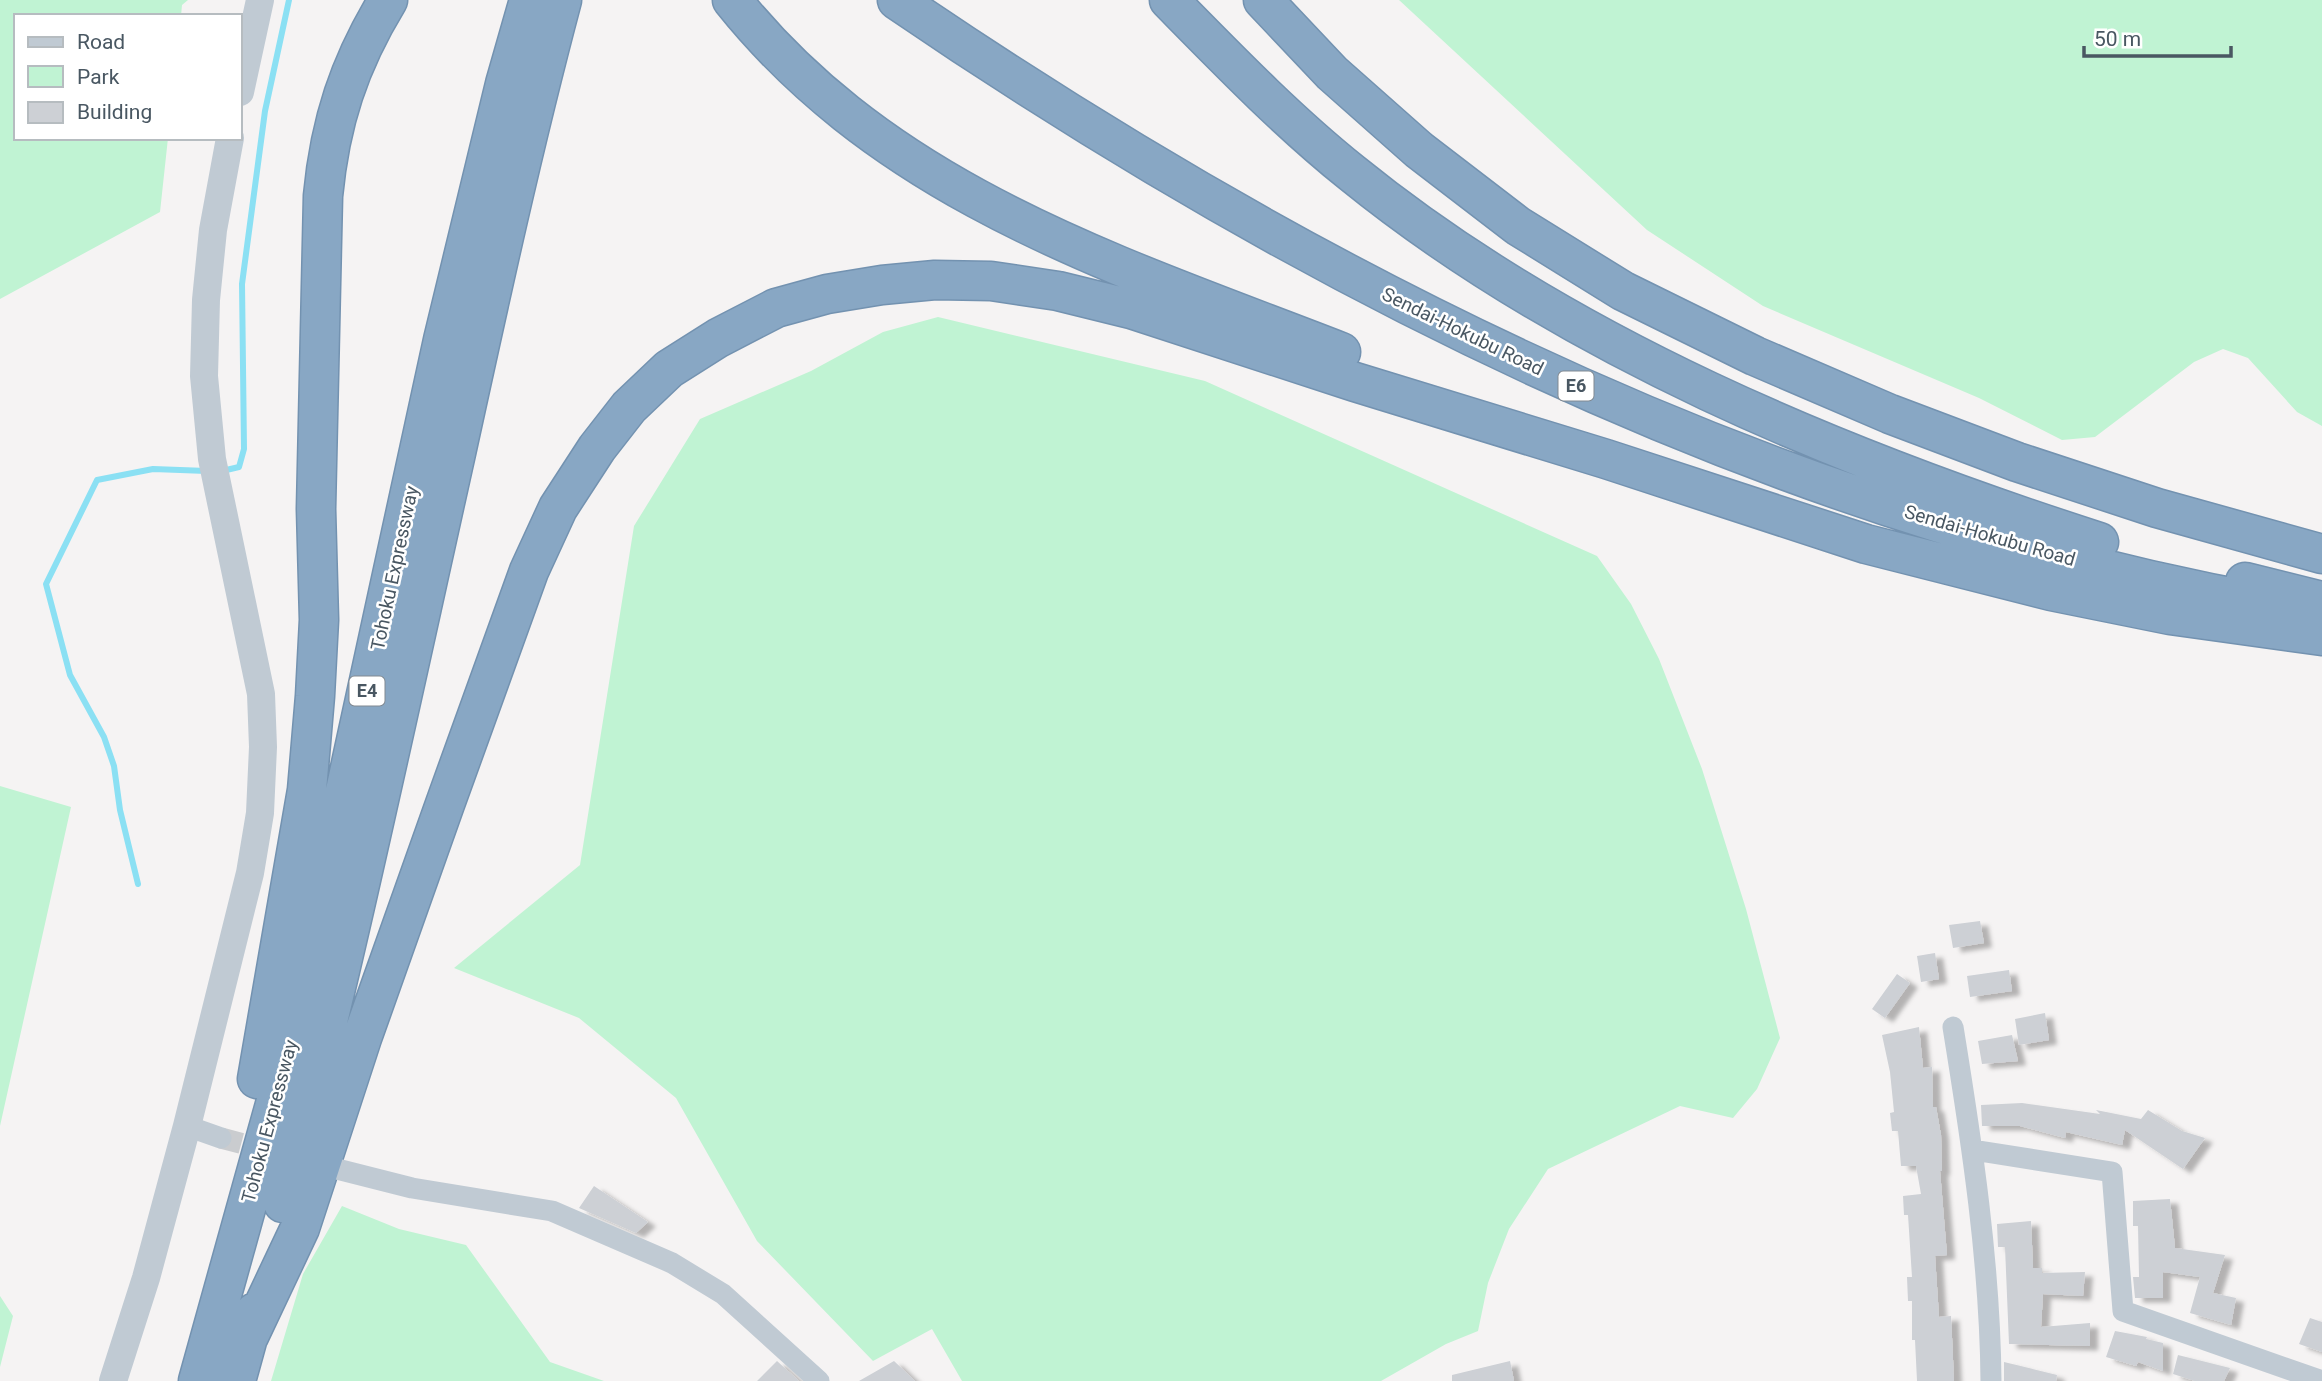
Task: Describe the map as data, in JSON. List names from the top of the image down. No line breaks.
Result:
{"streets":{"highway":["Sendai-Hokubu Road","E6","Tohoku Expressway","E4"]},"legend":["Road","Park","Building"],"scale_bar":"50 m"}
